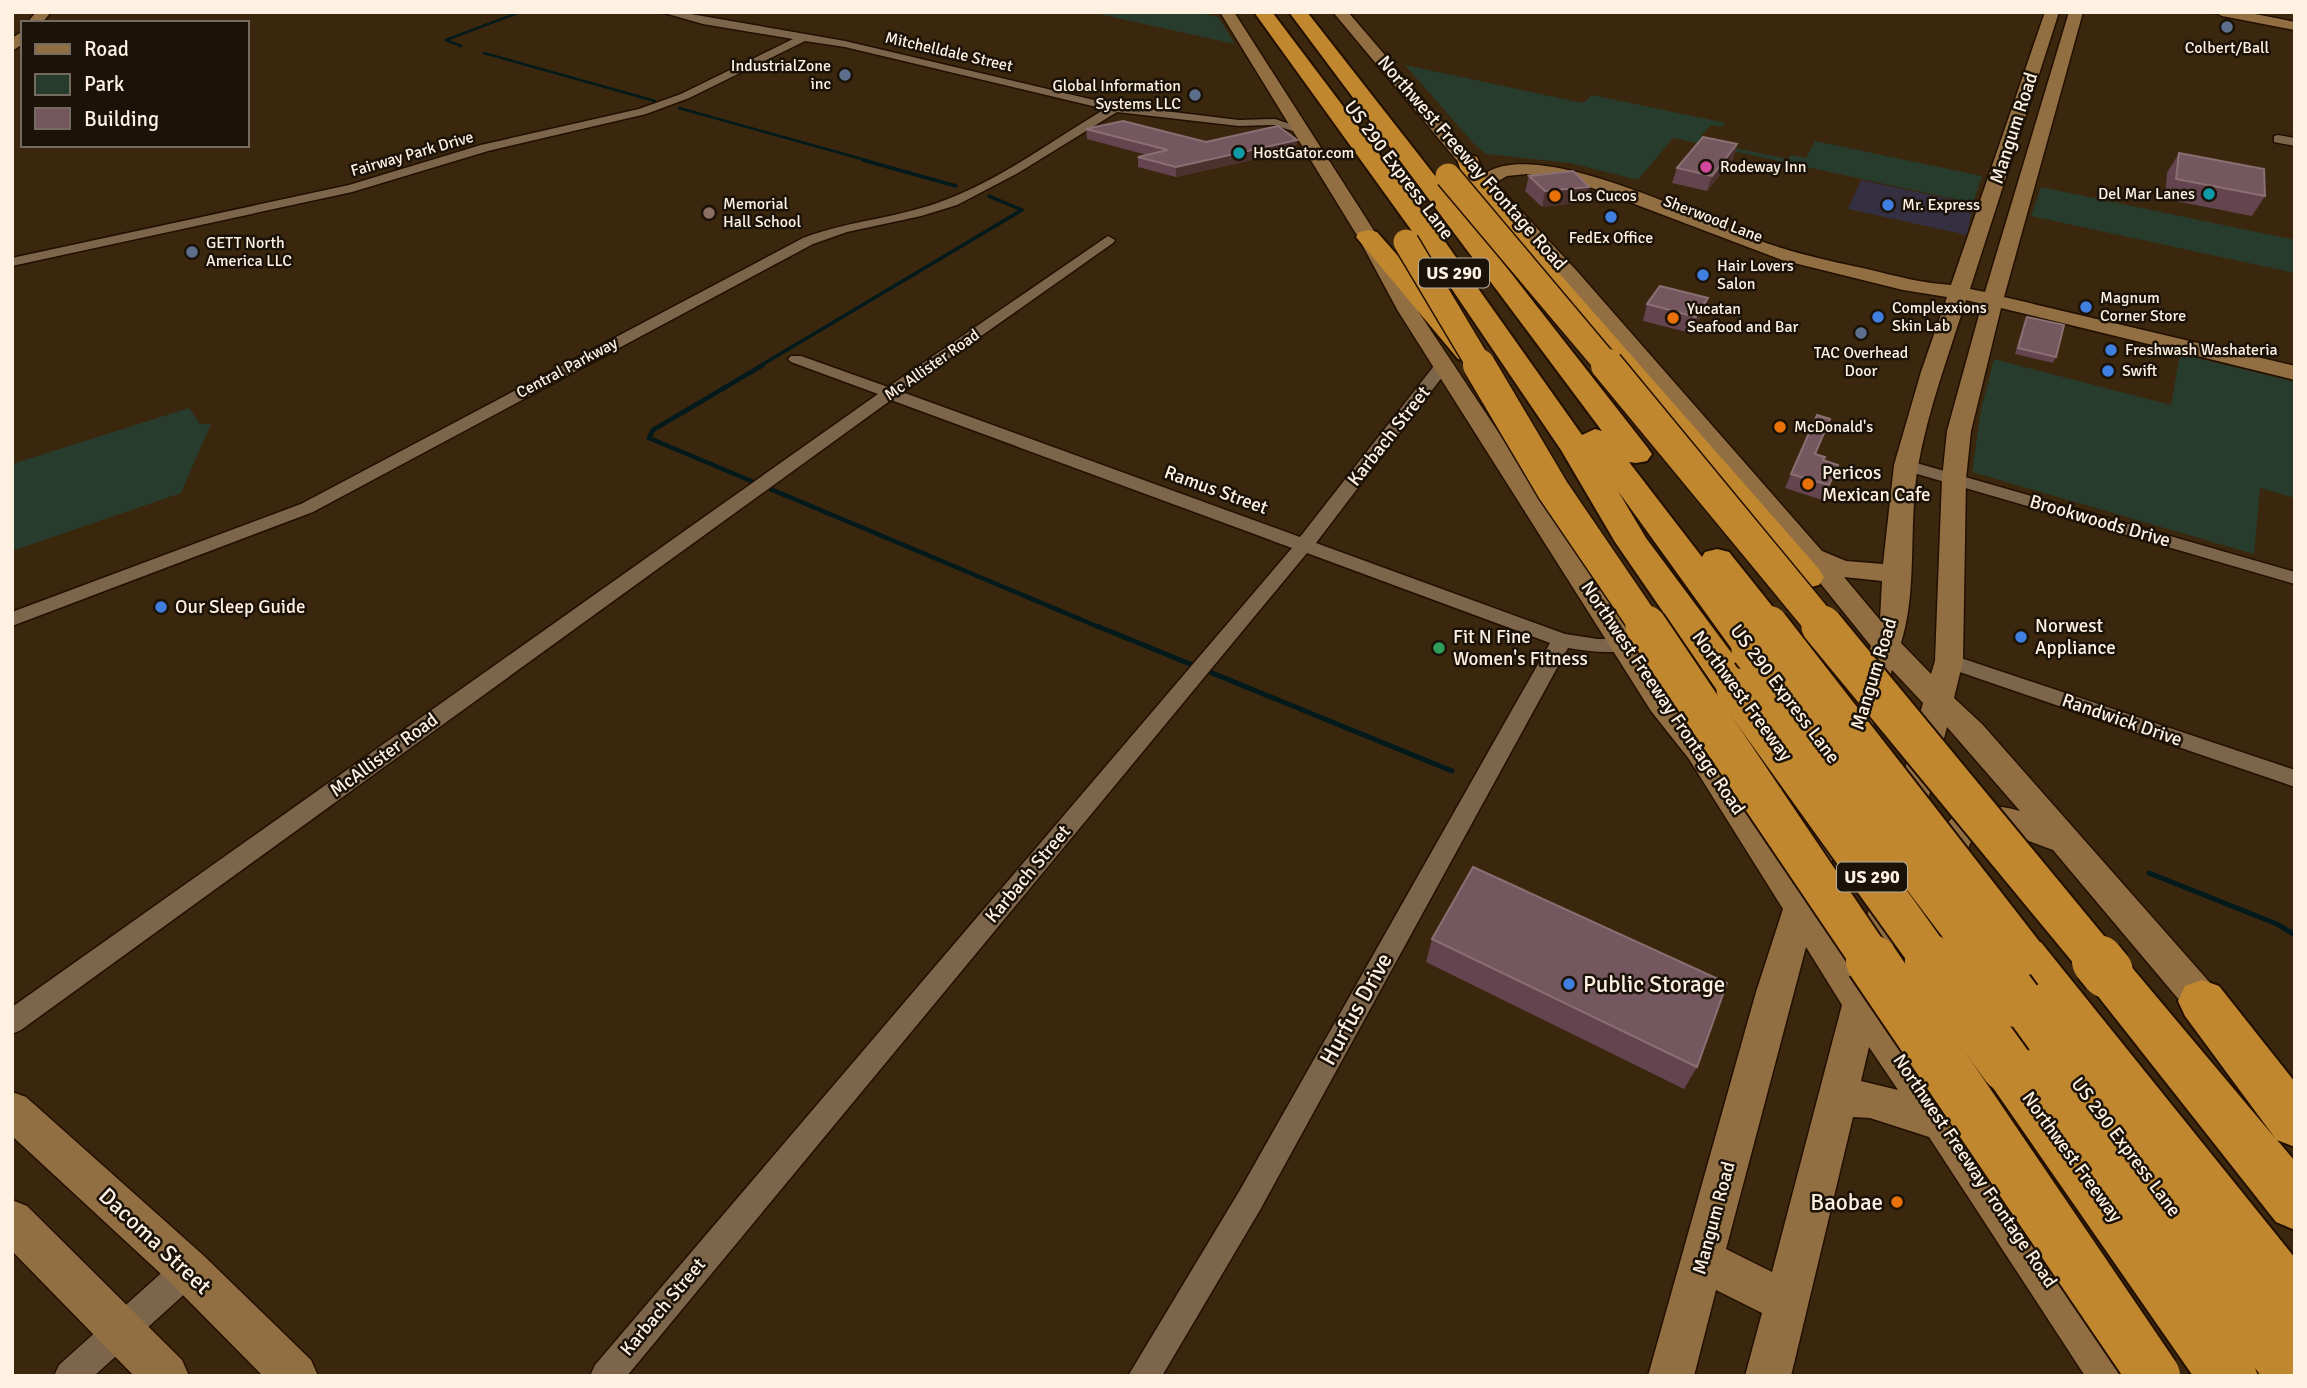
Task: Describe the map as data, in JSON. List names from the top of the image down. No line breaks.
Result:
{"streets":{"highway":["US 290 Express Lane","US 290","Northwest Freeway"],"main road":["Mangum Road","Northwest Freeway Frontage Road","Sherwood Lane","Dacoma Street"],"street":["Mitchelldale Street","Fairway Park Drive","Mc Allister Road","Central Parkway","Karbach Street","Ramus Street","Brookwoods Drive","Randwick Drive","McAllister Road","Hurfus Drive"]},"crossings":[["Mitchelldale Street","Fairway Park Drive"],["Mitchelldale Street","Northwest Freeway Frontage Road"],["Mitchelldale Street","Central Parkway"],["Mangum Road","Northwest Freeway Frontage Road"],["Mangum Road","Sherwood Lane"],["Mangum Road","Brookwoods Drive"],["Mangum Road","Randwick Drive"],["Northwest Freeway Frontage Road","Sherwood Lane"],["Northwest Freeway Frontage Road","Karbach Street"],["Northwest Freeway Frontage Road","Ramus Street"],["US 290 Express Lane","Northwest Freeway"],["Mc Allister Road","Ramus Street"],["Mc Allister Road","McAllister Road"],["Karbach Street","Ramus Street"],["Ramus Street","Hurfus Drive"]],"places":["Colbert/Ball","IndustrialZone inc","Global Information Systems LLC","HostGator.com","Rodeway Inn","Del Mar Lanes","Los Cucos","Mr. Express","Memorial Hall School","FedEx Office","GETT North America LLC","Hair Lovers Salon","Magnum Corner Store","Complexxions Skin Lab","Yucatan Seafood and Bar","TAC Overhead Door","Freshwash Washateria","Swift","McDonald's","Pericos Mexican Cafe","Our Sleep Guide","Norwest Appliance","Fit N Fine Women's Fitness","Public Storage","Baobae"],"legend":["Road","Park","Building"]}
